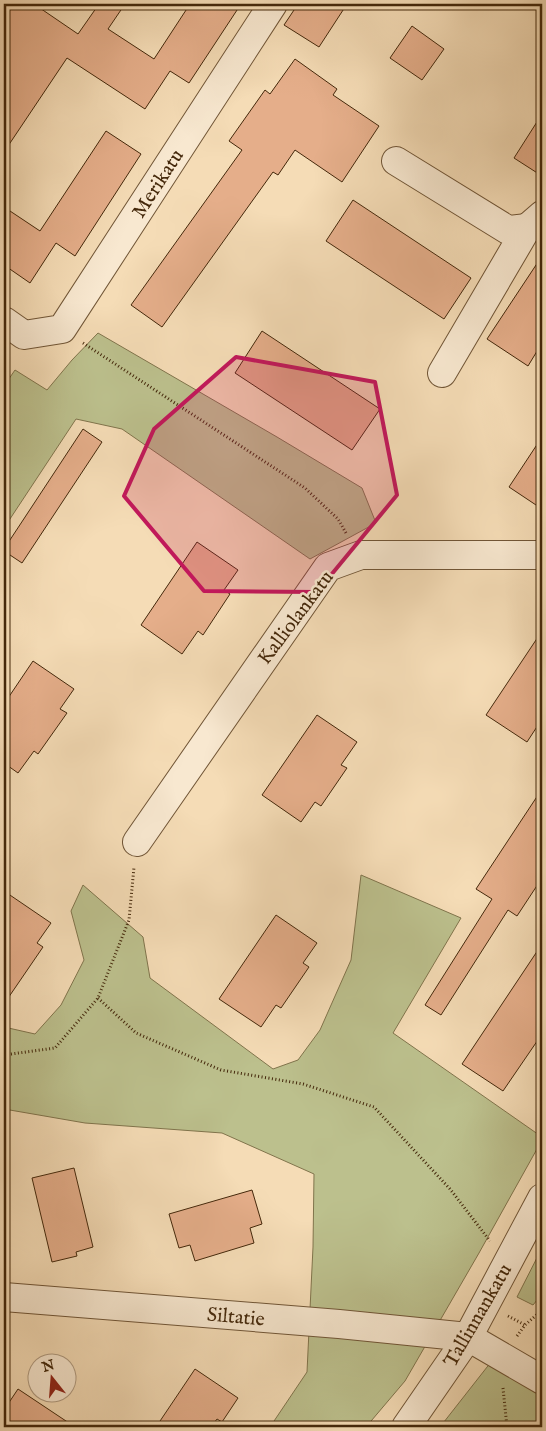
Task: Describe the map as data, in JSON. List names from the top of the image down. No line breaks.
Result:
{"streets":{"street":["Merikatu","Kalliolankatu","Tallinnankatu","Siltatie"]},"crossings":[["Tallinnankatu","Siltatie"]],"north":"top"}
